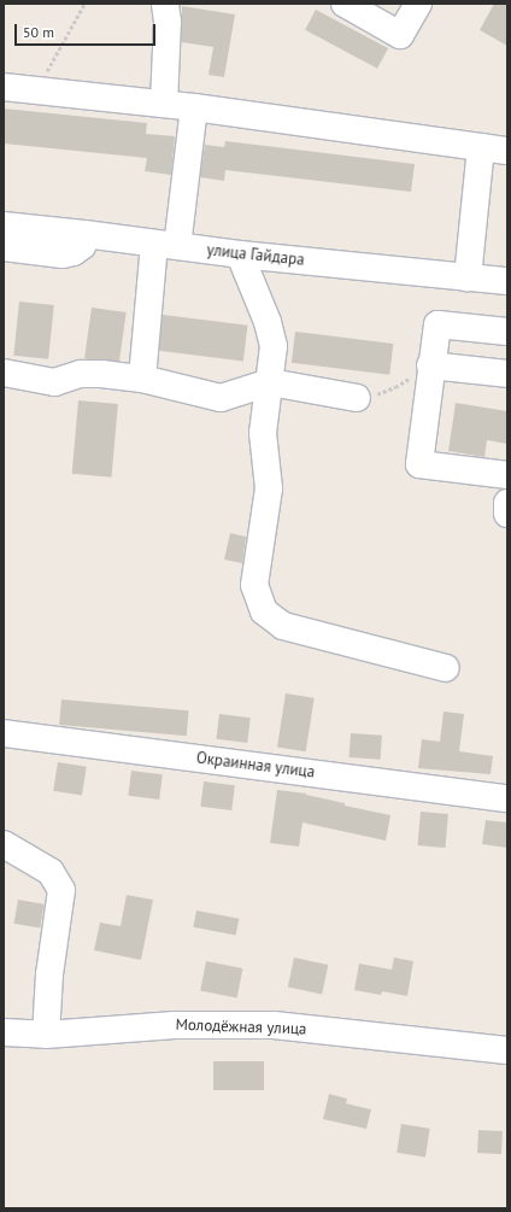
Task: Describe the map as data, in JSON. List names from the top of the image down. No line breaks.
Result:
{"streets":{"street":["улица Гайдара","Окраинная улица","Молодёжная улица"]},"scale_bar":"50 m"}
